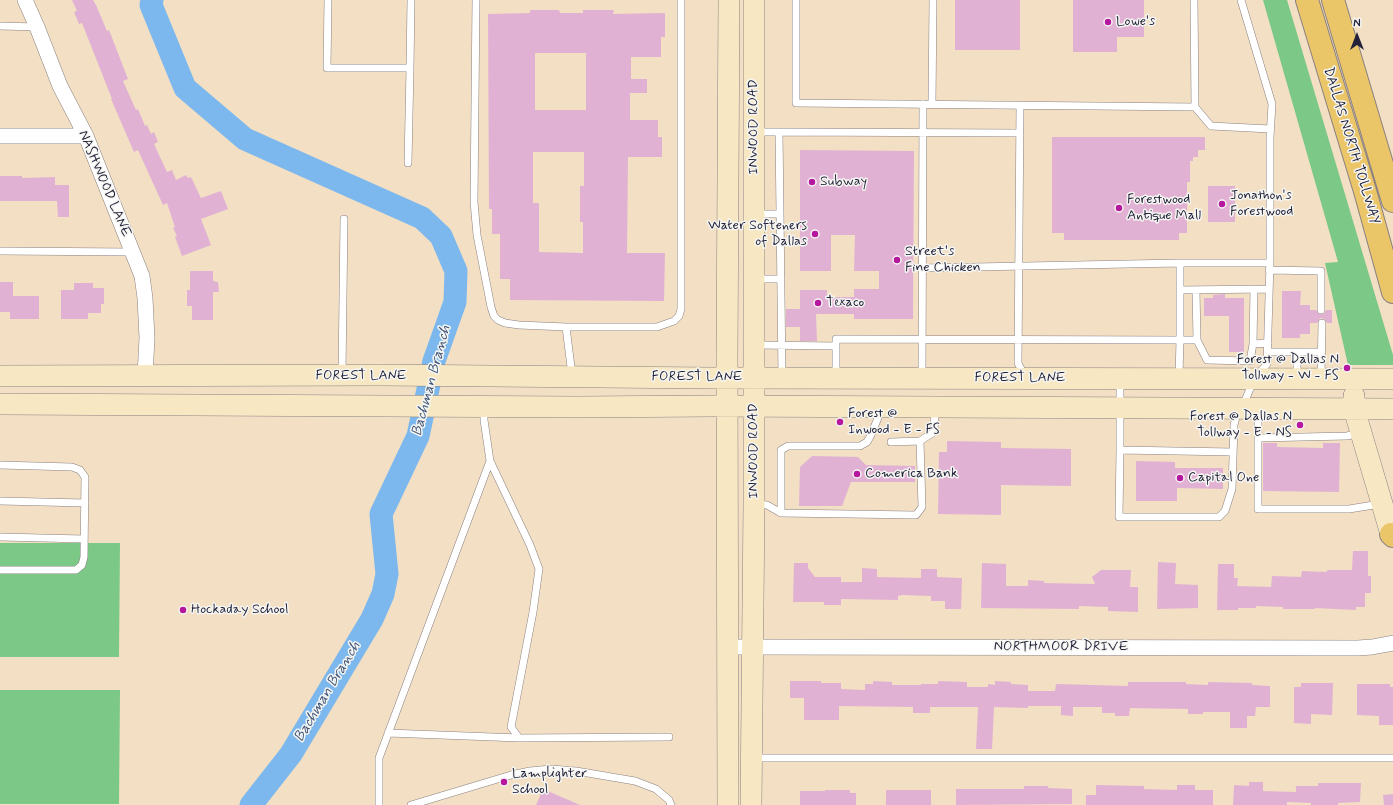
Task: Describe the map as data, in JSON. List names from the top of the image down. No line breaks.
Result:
{"streets":{"highway":["DALLAS NORTH TOLLWAY"],"main road":["INWOOD ROAD","FOREST LANE"],"street":["NASHWOOD LANE","NORTHMOOR DRIVE"]},"crossings":[["INWOOD ROAD","FOREST LANE"],["INWOOD ROAD","NORTHMOOR DRIVE"],["NASHWOOD LANE","FOREST LANE"]],"water":["Bachman Branch"],"places":["Lowe's","Subway","Jonathon's Forestwood","Forestwood Antique Mall","Water Softeners of Dallas","Street's Fine Chicken","Texaco","Forest @ Dallas N Tollway - W - FS","Forest @ Inwood - E - FS","Forest @ Dallas N Tollway - E - NS","Comerica Bank","Capital One","Hockaday School","Lamplighter School"],"north":"top"}
